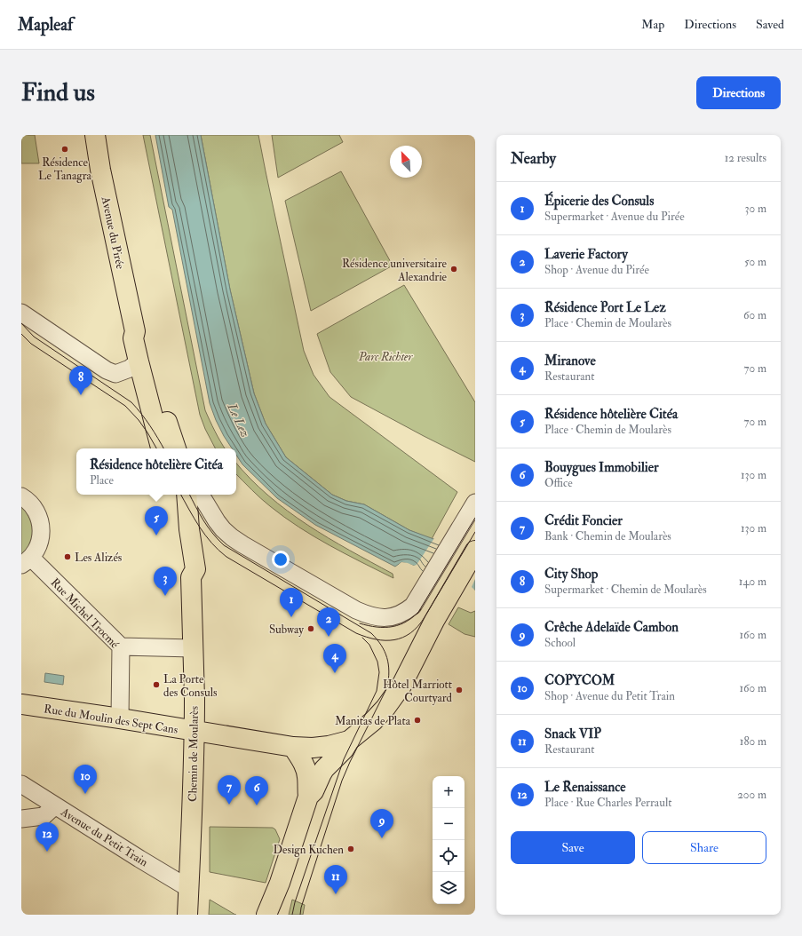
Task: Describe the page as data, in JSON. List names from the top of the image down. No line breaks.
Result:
{"streets":{"main road":["Avenue du Pirée","Rue du Moulin des Sept Cans","Chemin de Moularès"],"street":["Rue Michel Trocmé","Avenue du Petit Train"]},"crossings":[["Rue Michel Trocmé","Rue du Moulin des Sept Cans"],["Rue du Moulin des Sept Cans","Chemin de Moularès"],["Chemin de Moularès","Avenue du Petit Train"]],"water":["Le Lez"],"parks":["Parc Richter"],"places":["Résidence Le Tanagra","Résidence universitaire Alexandrie","Les Alizés","Subway","La Porte des Consuls","Hôtel Marriott Courtyard","Manitas de Plata","Design Kuchen"],"north":"top left","page":{"header":"Mapleaf","nav":["Map","Directions","Saved"],"buttons":["Directions",["Save","Share"]],"title":"Find us","heading":["Nearby","12 results"],"list":[{"mark":"1","name":"Épicerie des Consuls","note":"Supermarket · Avenue du Pirée","value":"30 m"},{"mark":"2","name":"Laverie Factory","note":"Shop · Avenue du Pirée","value":"50 m"},{"mark":"3","name":"Résidence Port Le Lez","note":"Place · Chemin de Moularès","value":"60 m"},{"mark":"4","name":"Miranove","note":"Restaurant","value":"70 m"},{"mark":"5","name":"Résidence hôtelière Citéa","note":"Place · Chemin de Moularès","value":"70 m"},{"mark":"6","name":"Bouygues Immobilier","note":"Office","value":"130 m"},{"mark":"7","name":"Crédit Foncier","note":"Bank · Chemin de Moularès","value":"130 m"},{"mark":"8","name":"City Shop","note":"Supermarket · Chemin de Moularès","value":"140 m"},{"mark":"9","name":"Crêche Adelaïde Cambon","note":"School","value":"160 m"},{"mark":"10","name":"COPYCOM","note":"Shop · Avenue du Petit Train","value":"160 m"},{"mark":"11","name":"Snack VIP","note":"Restaurant","value":"180 m"},{"mark":"12","name":"Le Renaissance","note":"Place · Rue Charles Perrault","value":"200 m"}],"pins":["8","5","3","1","2","4","10","7","6","9","12","11"],"popup":["Résidence hôtelière Citéa","Place"],"map_buttons":["+","−"]}}
